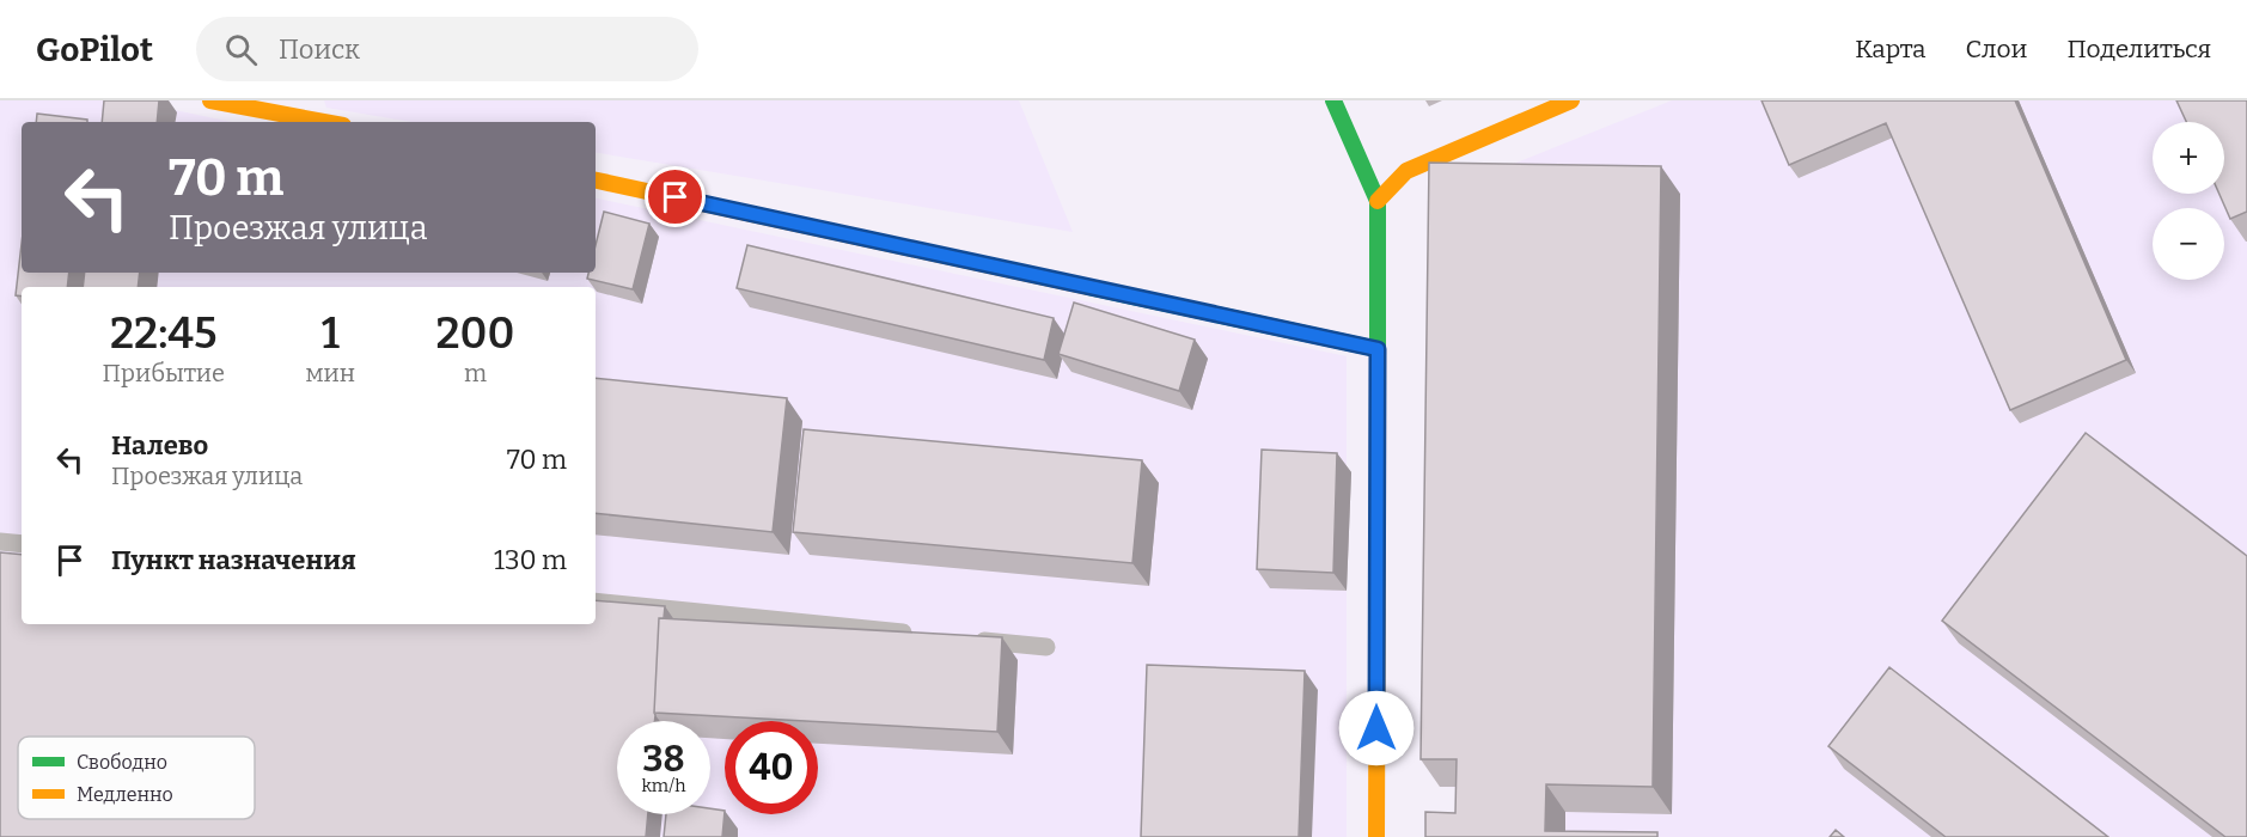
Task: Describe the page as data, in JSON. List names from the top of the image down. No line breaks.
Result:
{"legend":["Свободно","Медленно"],"page":{"header":"GoPilot","search":"Поиск","nav":["Карта","Слои","Поделиться"],"map_buttons":["+","−"],"turn":["70 m","Проезжая улица"],"eta":["22:45","Прибытие","1","мин","200","m"],"list":[{"name":"Налево","note":"Проезжая улица","value":"70 m"},{"name":"Пункт назначения","value":"130 m"}],"speed":"38 km/h","limit":"40"}}
